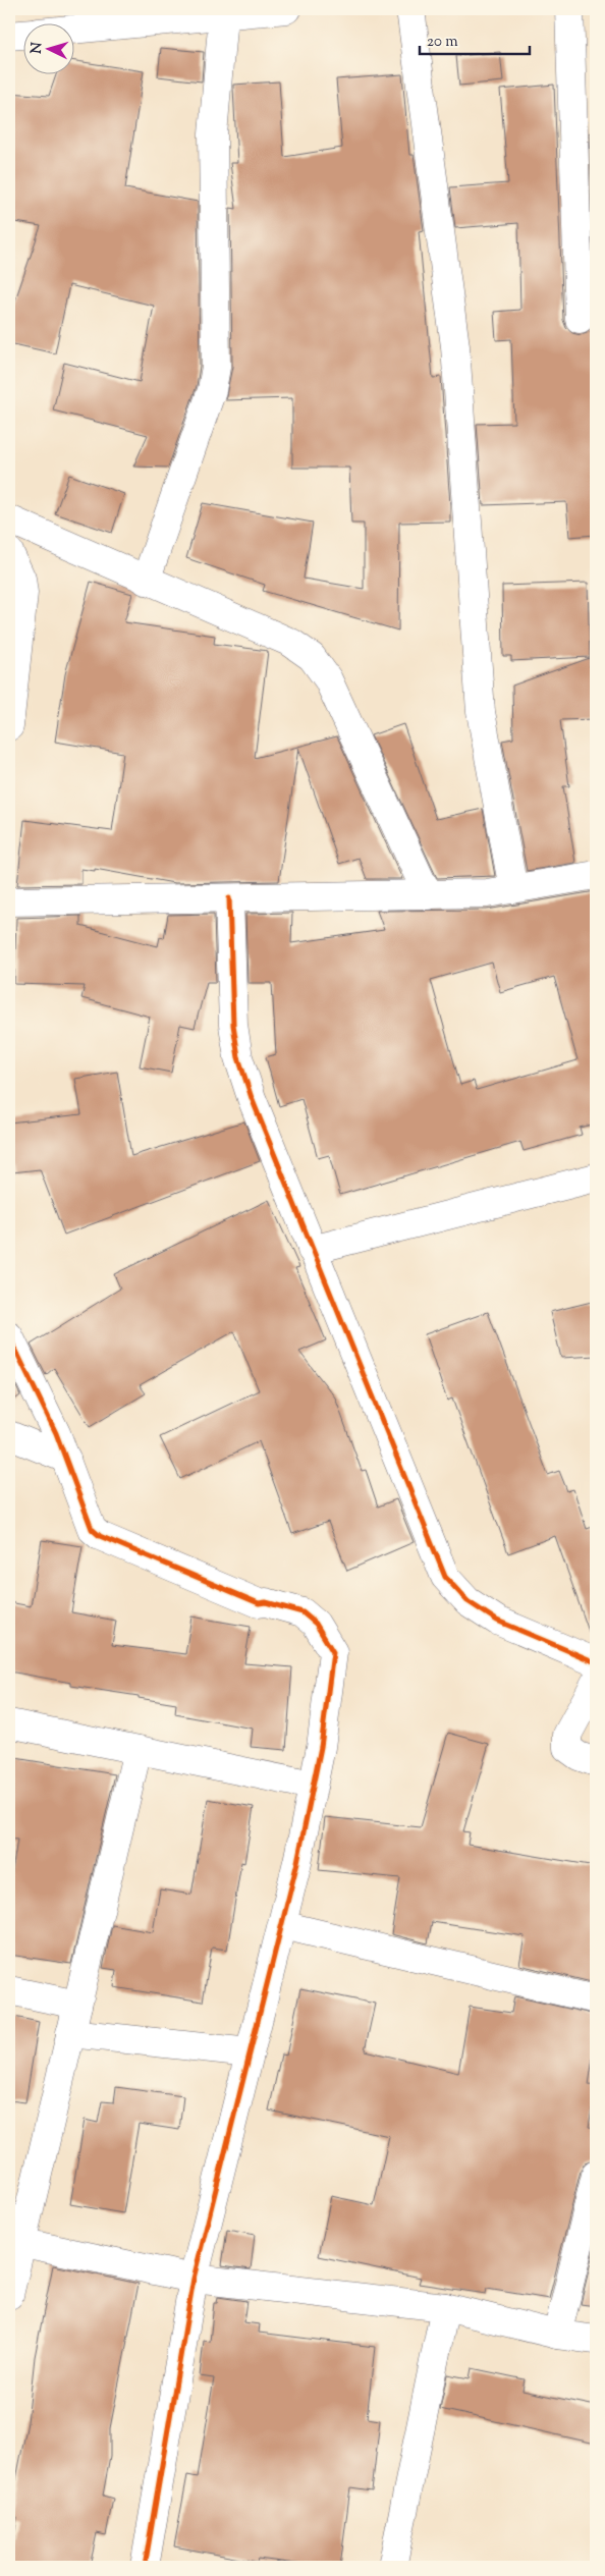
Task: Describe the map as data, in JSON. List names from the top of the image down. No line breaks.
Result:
{"scale_bar":"20 m","north":"left"}
